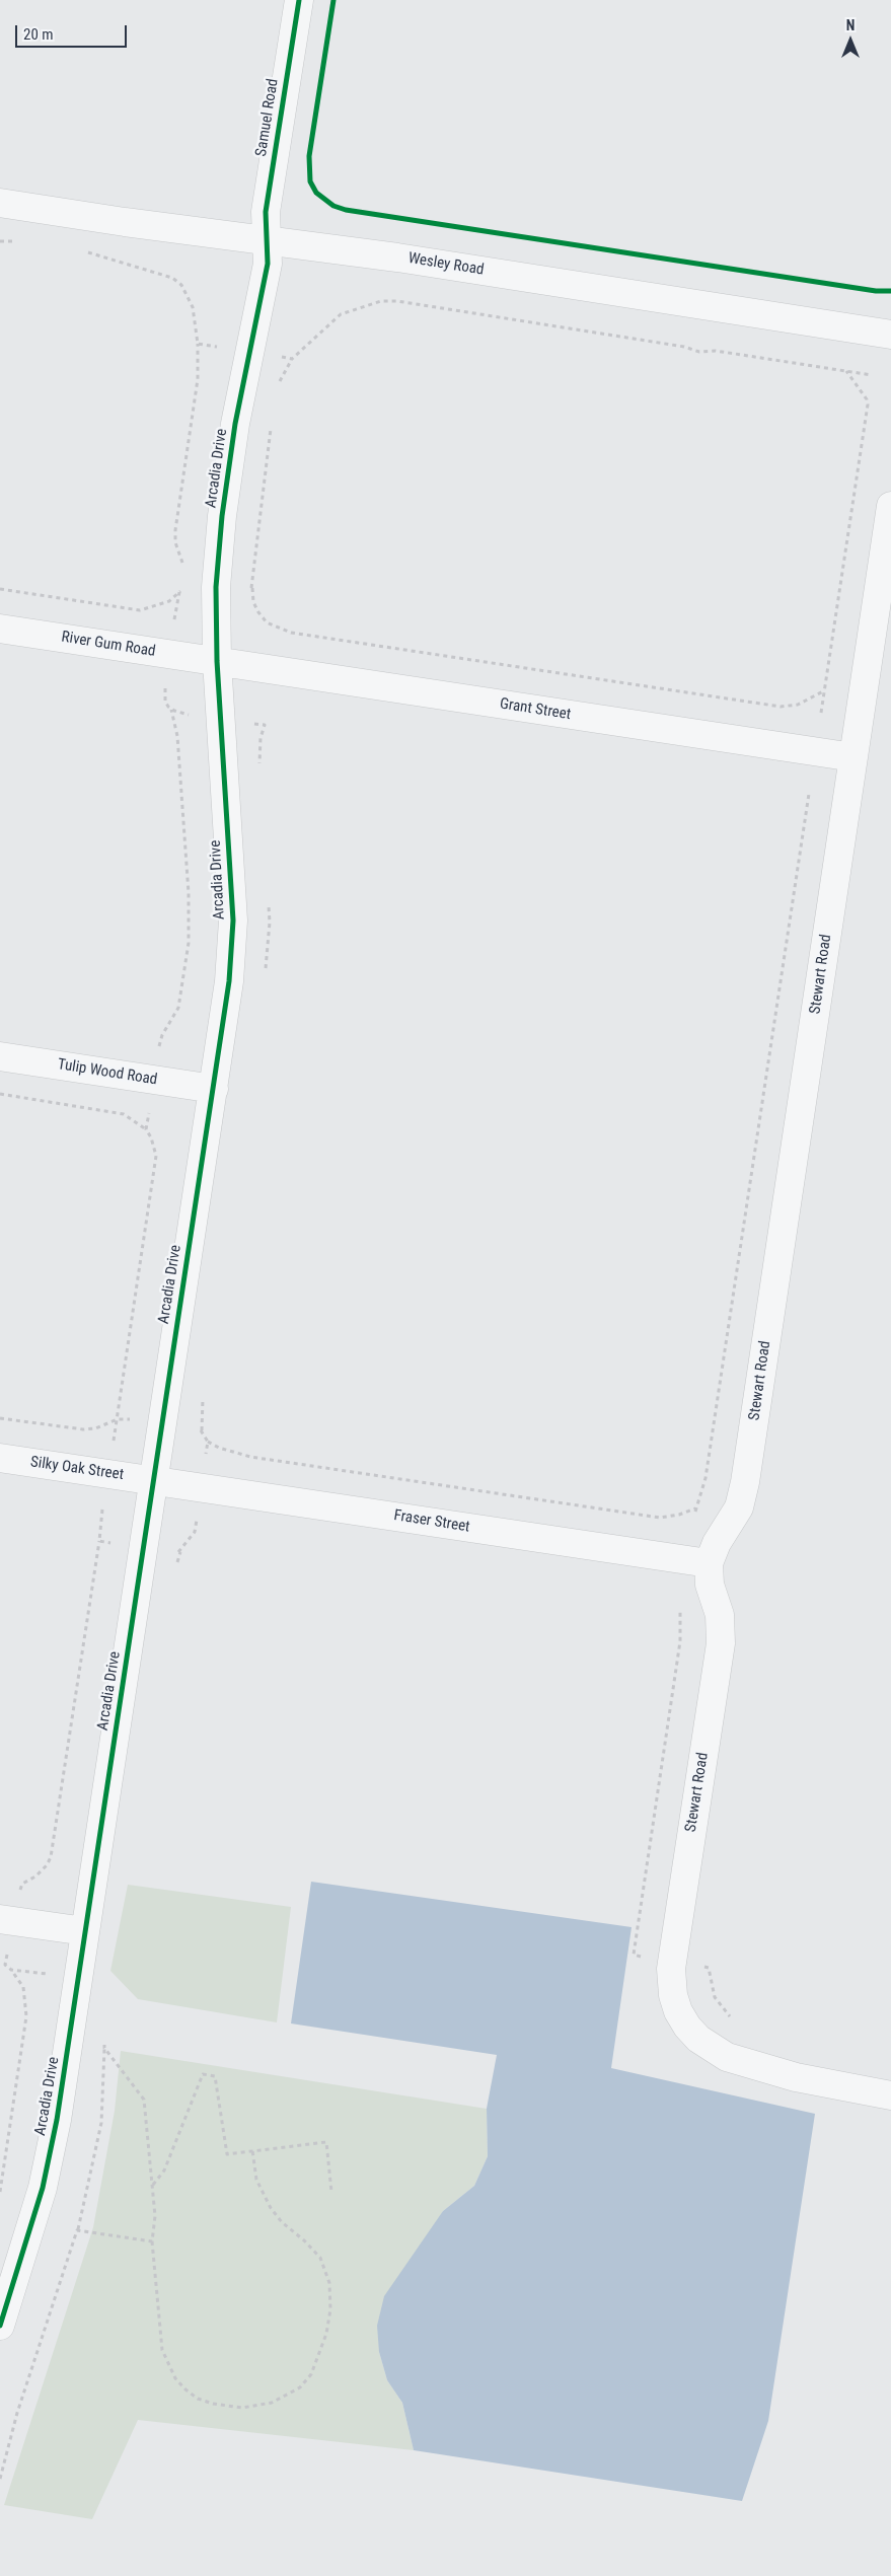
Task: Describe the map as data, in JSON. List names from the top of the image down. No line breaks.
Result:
{"streets":{"street":["Samuel Road","Wesley Road","Arcadia Drive","River Gum Road","Grant Street","Stewart Road","Tulip Wood Road","Silky Oak Street","Fraser Street"]},"crossings":[["Samuel Road","Wesley Road"],["Samuel Road","Arcadia Drive"],["Wesley Road","Arcadia Drive"],["Arcadia Drive","River Gum Road"],["Arcadia Drive","Grant Street"],["Arcadia Drive","Tulip Wood Road"],["Arcadia Drive","Silky Oak Street"],["Arcadia Drive","Fraser Street"],["River Gum Road","Grant Street"],["Grant Street","Stewart Road"],["Stewart Road","Fraser Street"],["Silky Oak Street","Fraser Street"]],"scale_bar":"20 m","north":"top"}
